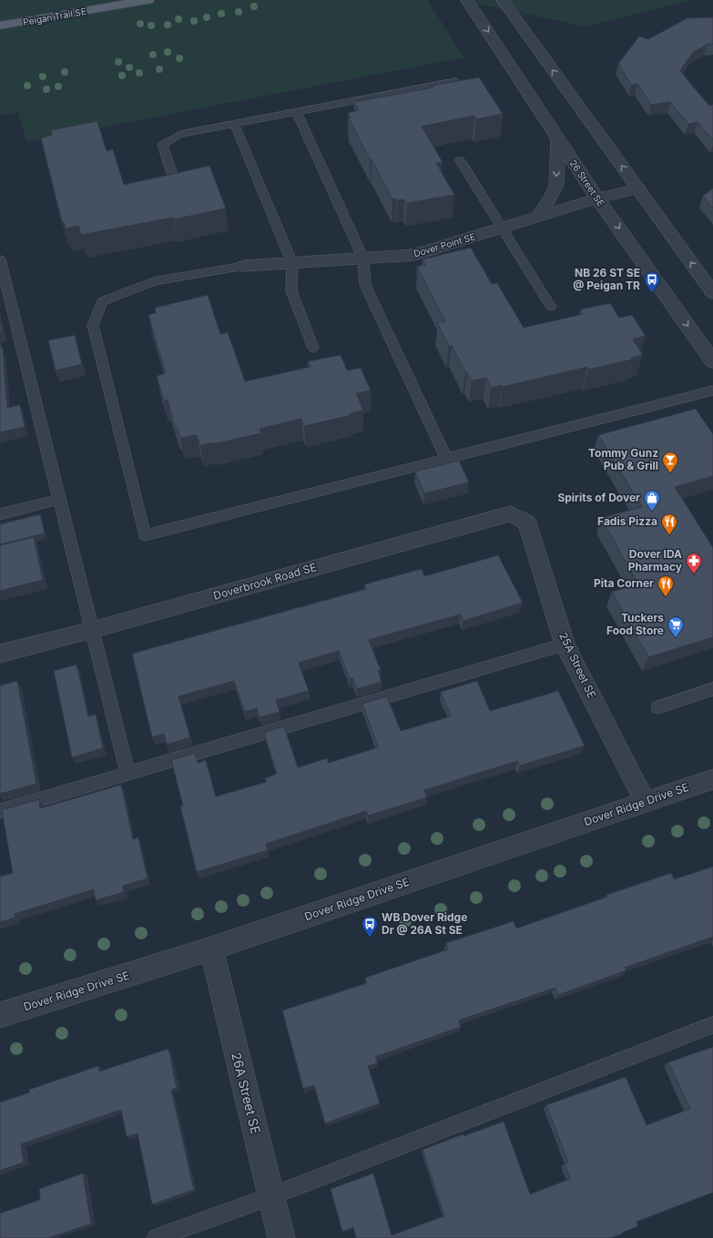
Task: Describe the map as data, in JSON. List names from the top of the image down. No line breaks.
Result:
{"streets":{"main road":["Peigan Trail SE"],"street":["26 Street SE","Dover Point SE","Doverbrook Road SE","25A Street SE","Dover Ridge Drive SE","26A Street SE"]},"crossings":[["26 Street SE","Dover Point SE"],["Doverbrook Road SE","25A Street SE"],["25A Street SE","Dover Ridge Drive SE"],["Dover Ridge Drive SE","26A Street SE"]],"places":{"bus stop":["NB 26 ST SE @ Peigan TR","WB Dover Ridge Dr @ 26A St SE"],"bar":["Tommy Gunz Pub & Grill"],"shop":["Spirits of Dover"],"restaurant":["Fadis Pizza","Pita Corner"],"pharmacy":["Dover IDA Pharmacy"],"supermarket":["Tuckers Food Store"]}}
